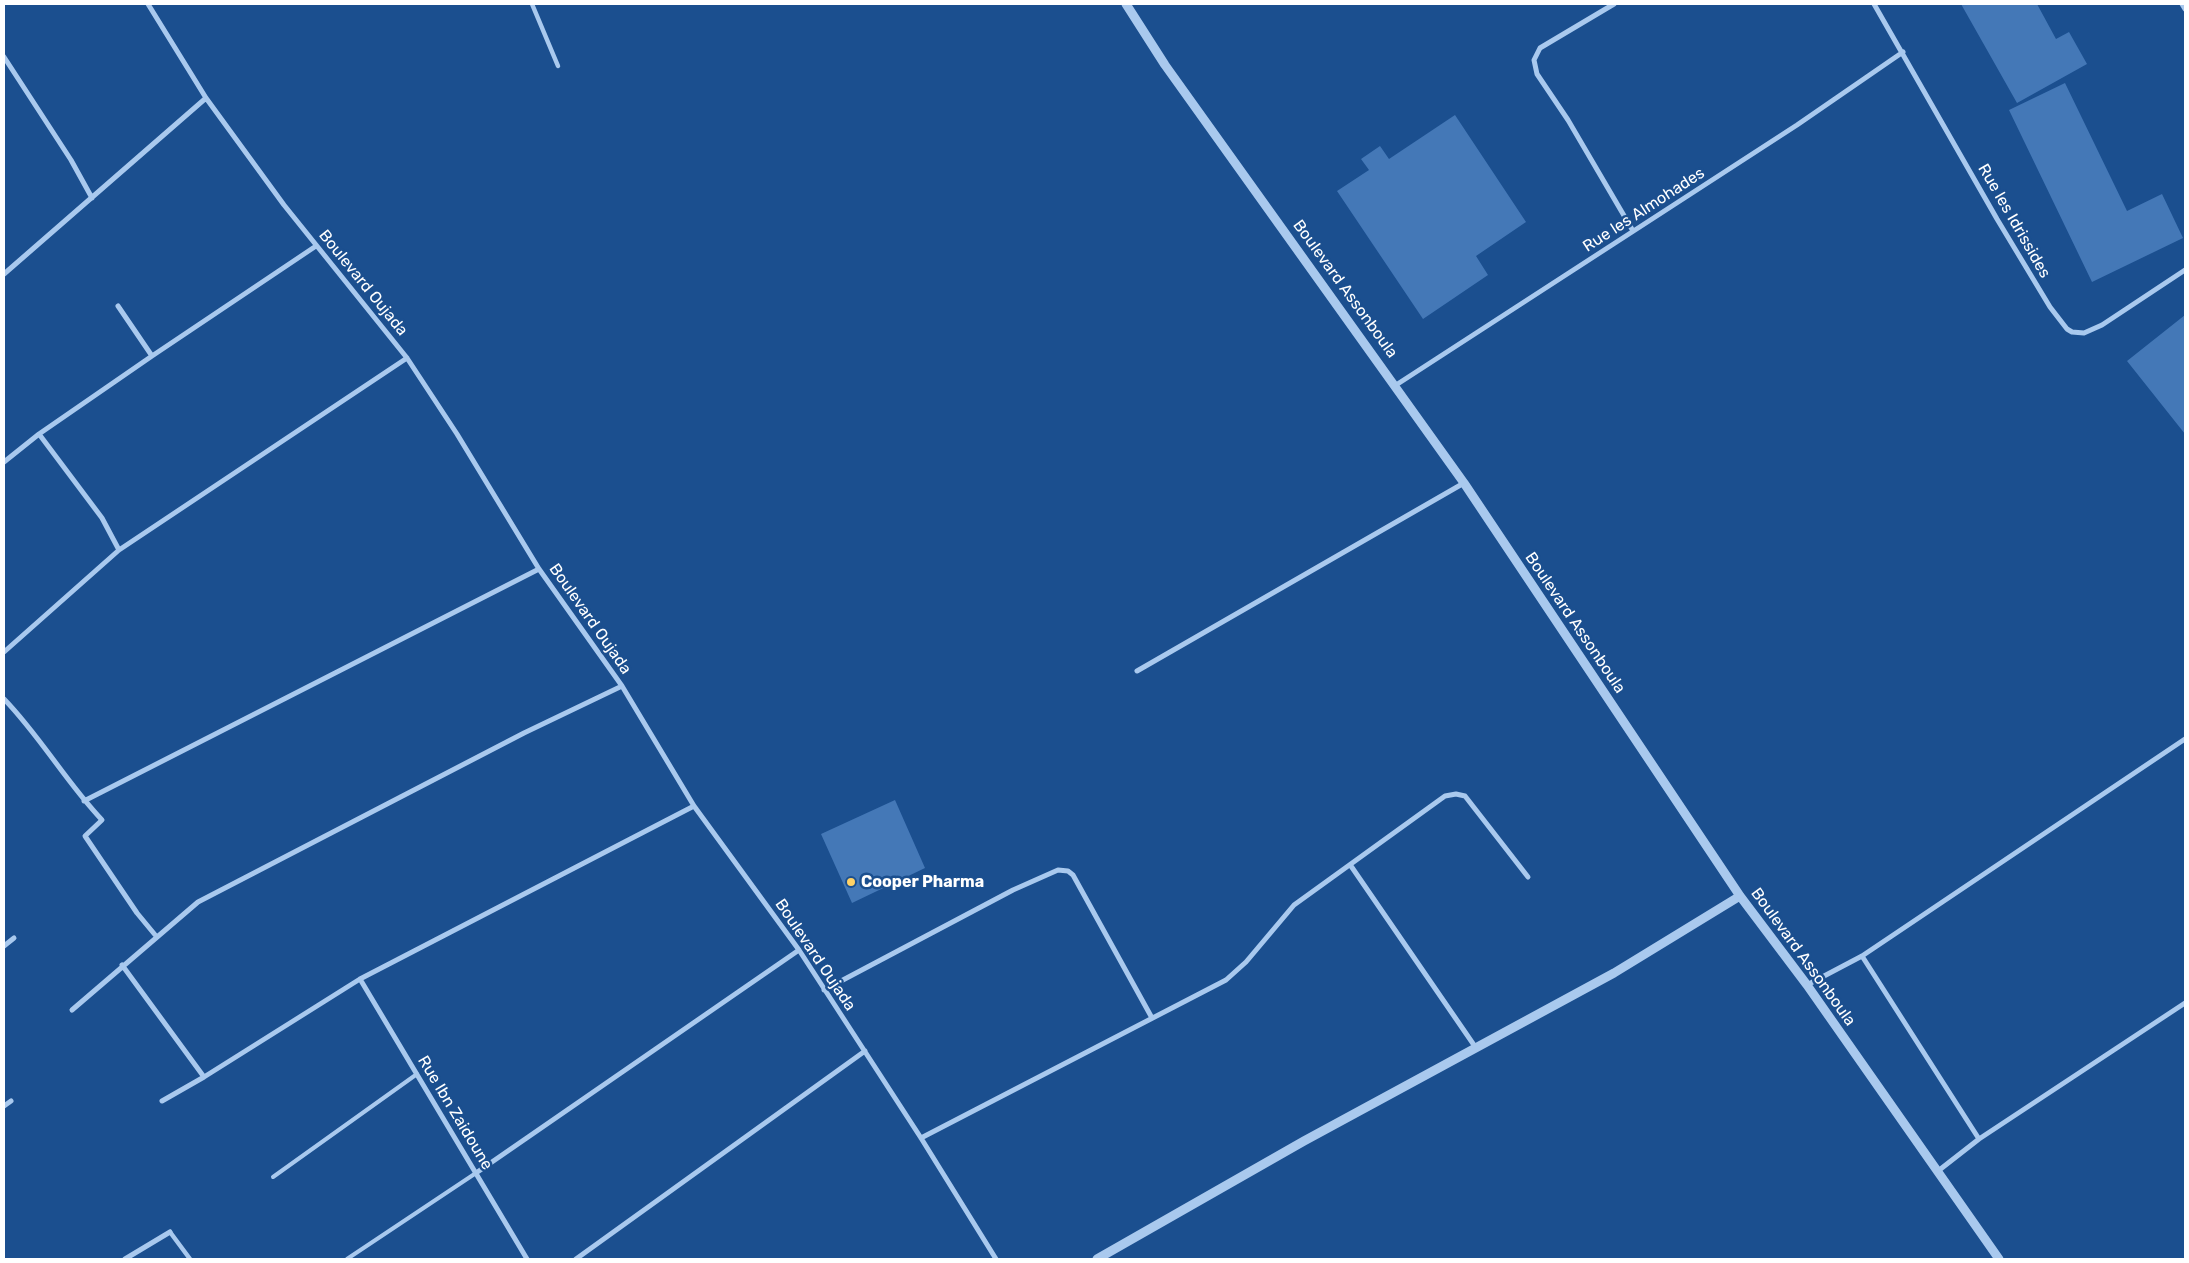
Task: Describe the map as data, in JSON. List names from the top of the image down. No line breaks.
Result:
{"streets":{"street":["Rue les Almohades","Rue les Idrissides","Boulevard Oujada","Boulevard Assonboula","Rue Ibn Zaidoune"]},"crossings":[["Rue les Almohades","Rue les Idrissides"],["Rue les Almohades","Boulevard Assonboula"]],"places":["Cooper Pharma"]}
